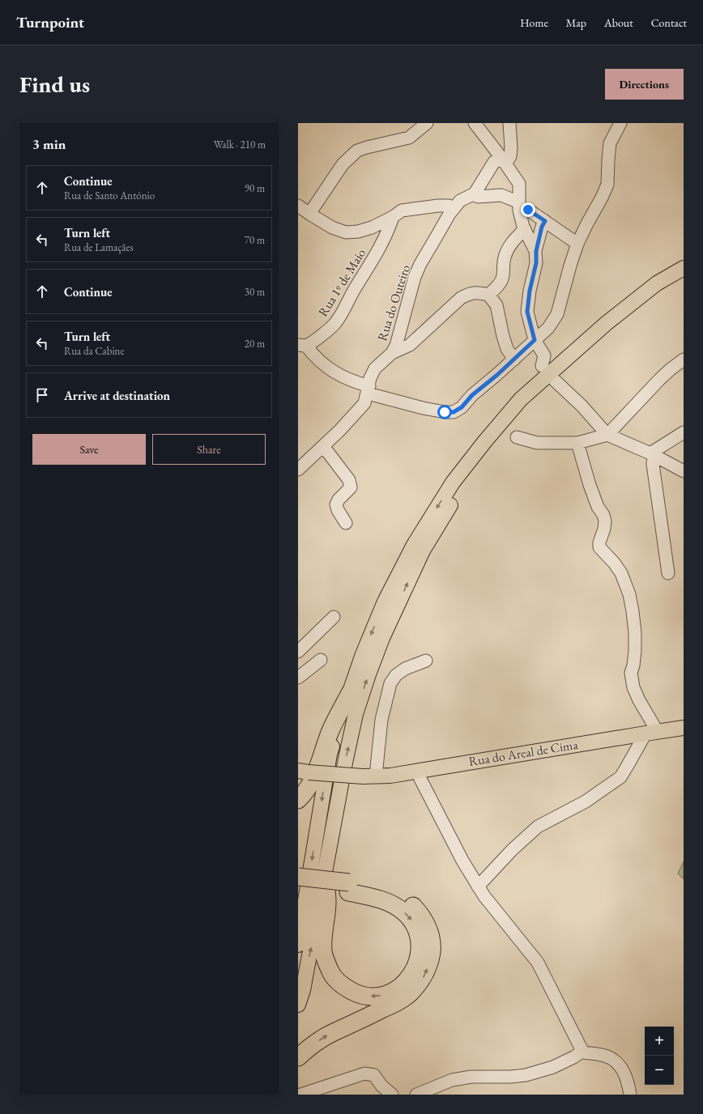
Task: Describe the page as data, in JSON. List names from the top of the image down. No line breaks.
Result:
{"streets":{"main road":["Rua do Areal de Cima"],"street":["Rua 1º de Maio","Rua do Outeiro"]},"page":{"header":"Turnpoint","nav":["Home","Map","About","Contact"],"buttons":["Directions",["Save","Share"]],"title":"Find us","heading":["3 min","Walk · 210 m"],"list":[["Continue","Rua de Santo António","90 m"],["Turn left","Rua de Lamaçães","70 m"],["Continue","30 m"],["Turn left","Rua da Cabine","20 m"],"Arrive at destination"],"map_buttons":["+","−"]}}
